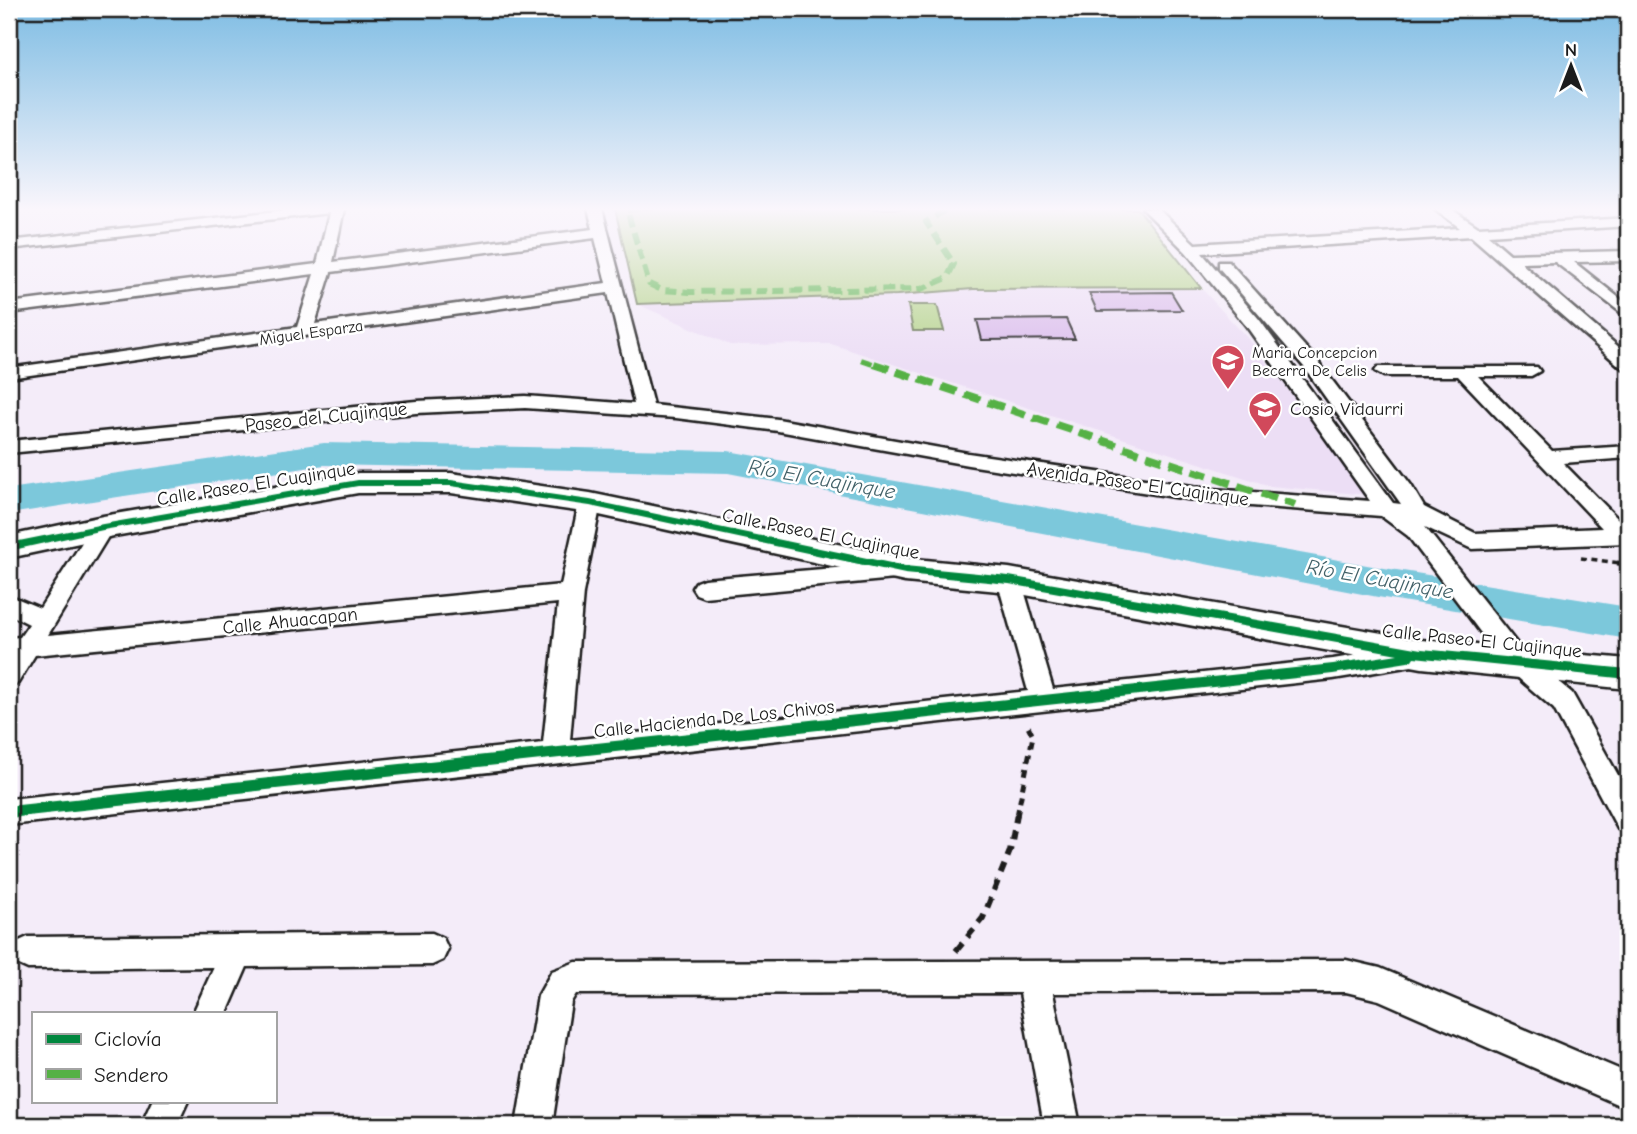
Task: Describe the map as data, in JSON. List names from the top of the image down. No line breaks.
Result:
{"streets":{"street":["Miguel Esparza","Paseo del Cuajinque","Calle Paseo El Cuajinque","Avenida Paseo El Cuajinque","Calle Ahuacapan","Calle Hacienda De Los Chivos"]},"crossings":[["Paseo del Cuajinque","Avenida Paseo El Cuajinque"],["Calle Paseo El Cuajinque","Calle Hacienda De Los Chivos"]],"water":["Río El Cuajinque"],"places":{"school or university":["Maria Concepcion Becerra De Celis","Cosio Vidaurri"]},"legend":["Ciclovía","Sendero"],"north":"top"}
